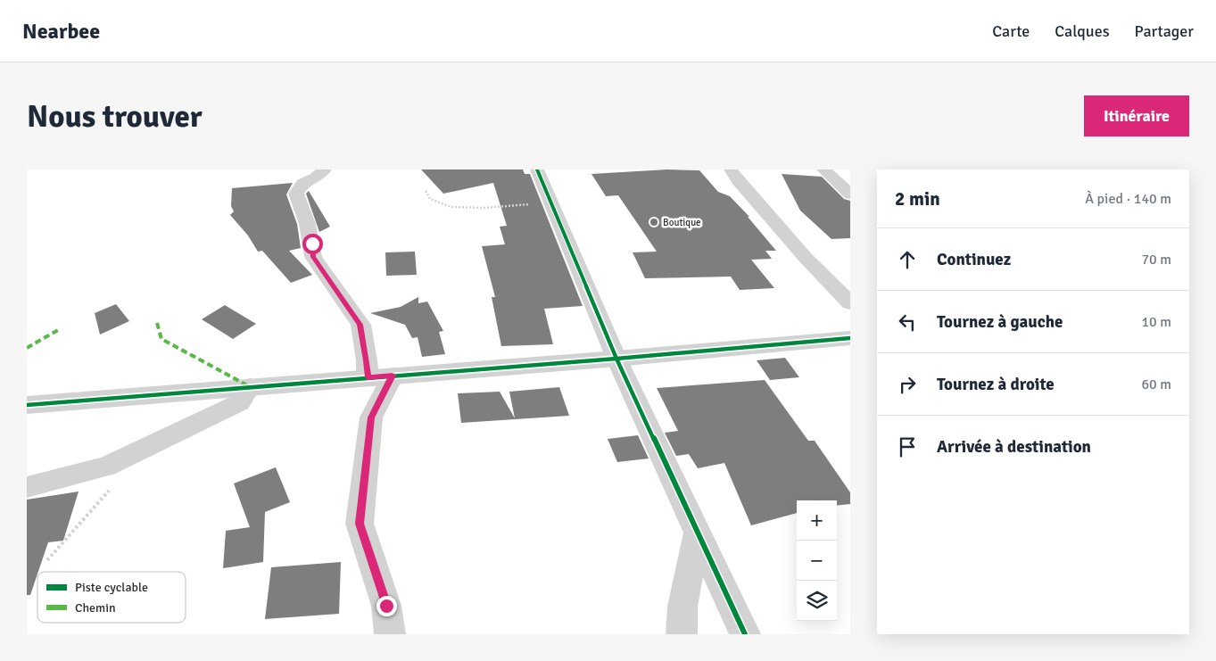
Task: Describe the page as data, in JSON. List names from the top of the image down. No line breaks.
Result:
{"places":["Boutique"],"legend":["Piste cyclable","Chemin"],"page":{"header":"Nearbee","nav":["Carte","Calques","Partager"],"buttons":"Itinéraire","title":"Nous trouver","heading":["2 min","À pied · 140 m"],"list":[["Continuez","70 m"],["Tournez à gauche","10 m"],["Tournez à droite","60 m"],"Arrivée à destination"],"map_buttons":["+","−"]}}
